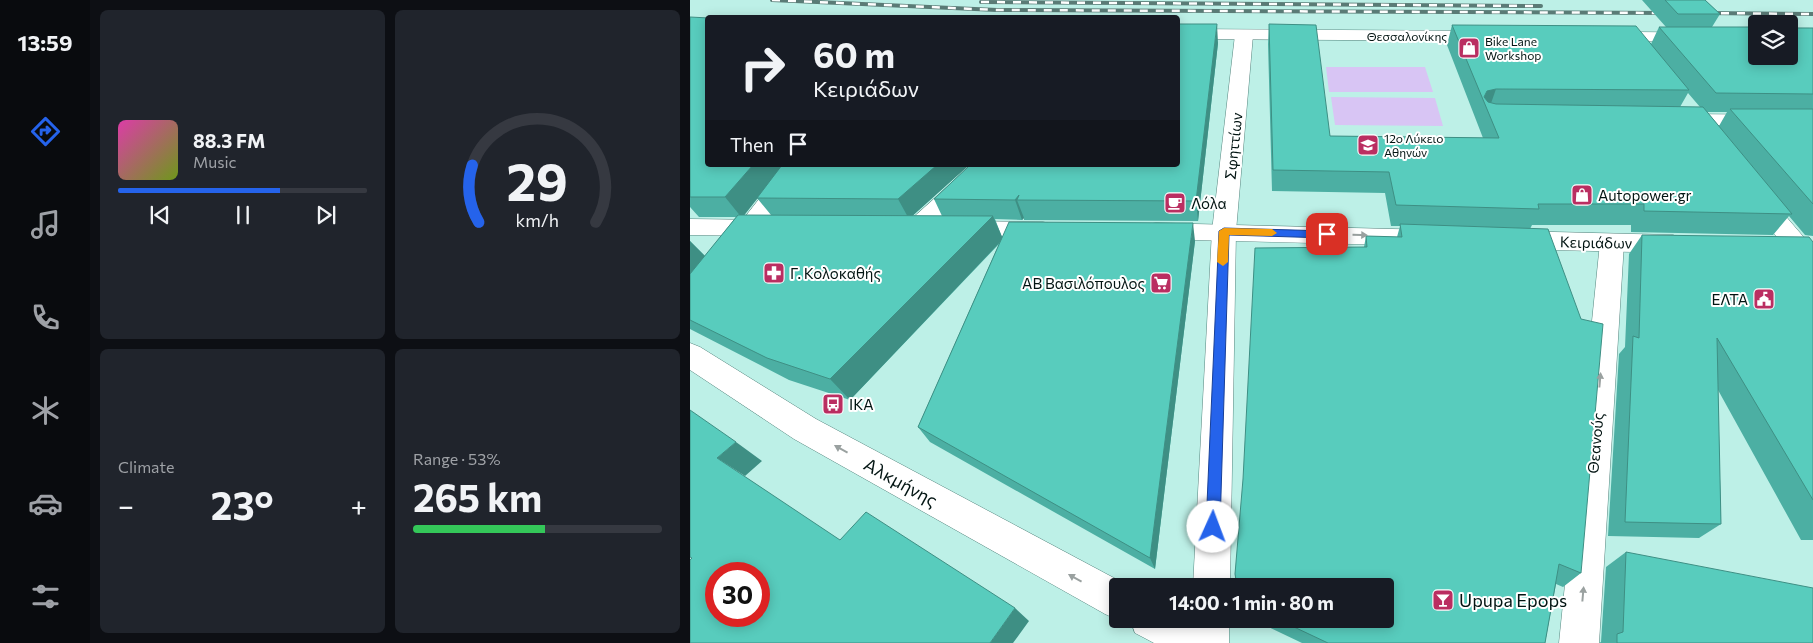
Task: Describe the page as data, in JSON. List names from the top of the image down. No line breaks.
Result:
{"streets":{"street":["Θεσσαλονίκης","Σφηττίων","Κειριάδων","Θεανούς","Αλκμήνης"]},"crossings":[["Θεσσαλονίκης","Σφηττίων"],["Κειριάδων","Θεανούς"]],"one_way":["Θεανούς","Αλκμήνης"],"places":{"shop":["Bike Lane Workshop","Autopower.gr"],"school or university":["12ο Λύκειο Αθηνών"],"cafe":["Λόλα"],"pharmacy":["Γ. Κολοκαθής"],"supermarket":["ΑΒ Βασιλόπουλος"],"public building":["ΕΛΤΑ"],"bus stop":["ΙΚΑ"],"bar":["Upupa Epops"]},"page":{"tabs":"13:59","turn":["60 m","Κειριάδων"],"song":["88.3 FM","Music"],"then":"Then","tile":["Climate",["Range · 53%","265 km"]],"heat":["−","23°","+"],"limit":"30","trip":"14:00 · 1 min · 80 m","gauge":["29","km/h"]}}
